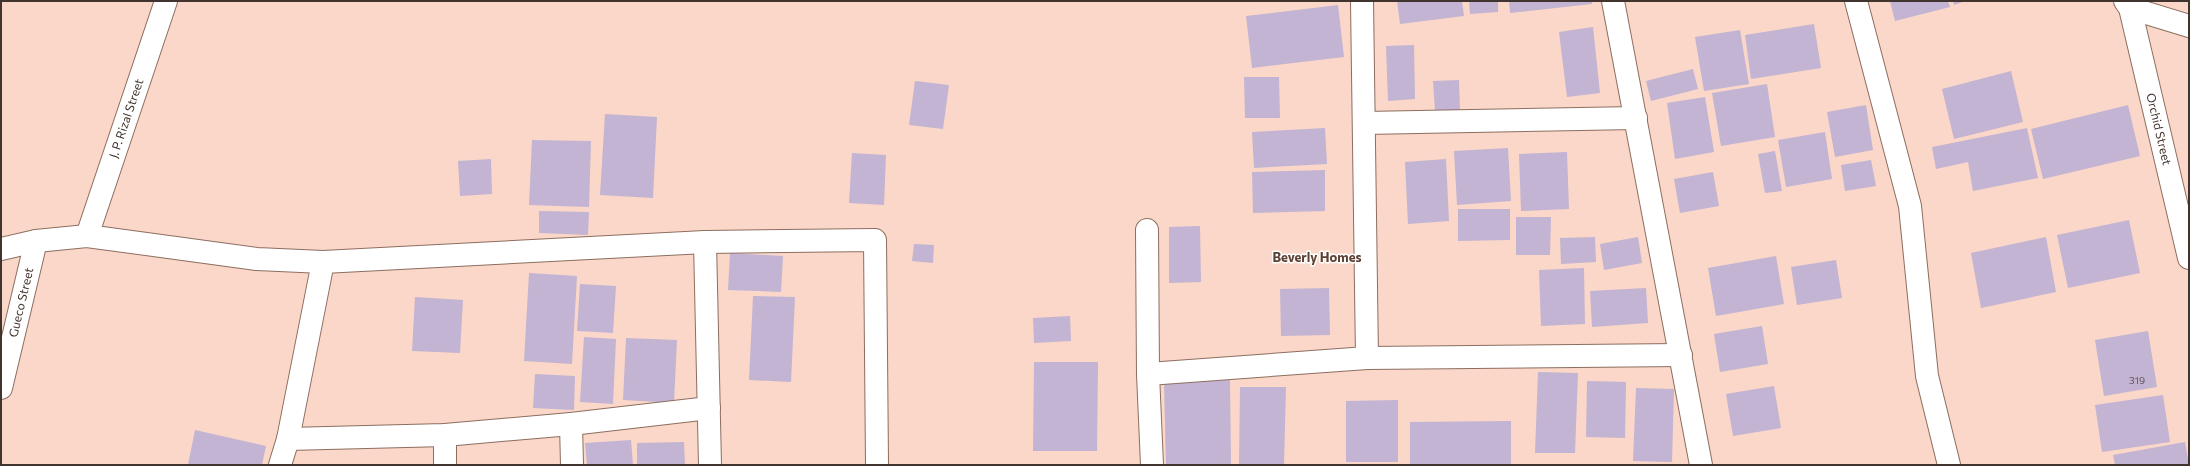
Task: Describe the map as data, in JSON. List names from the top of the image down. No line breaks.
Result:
{"streets":{"street":["J. P. Rizal Street","Orchid Street","Gueco Street"]},"districts":["Beverly Homes"],"house_numbers":["319"]}
